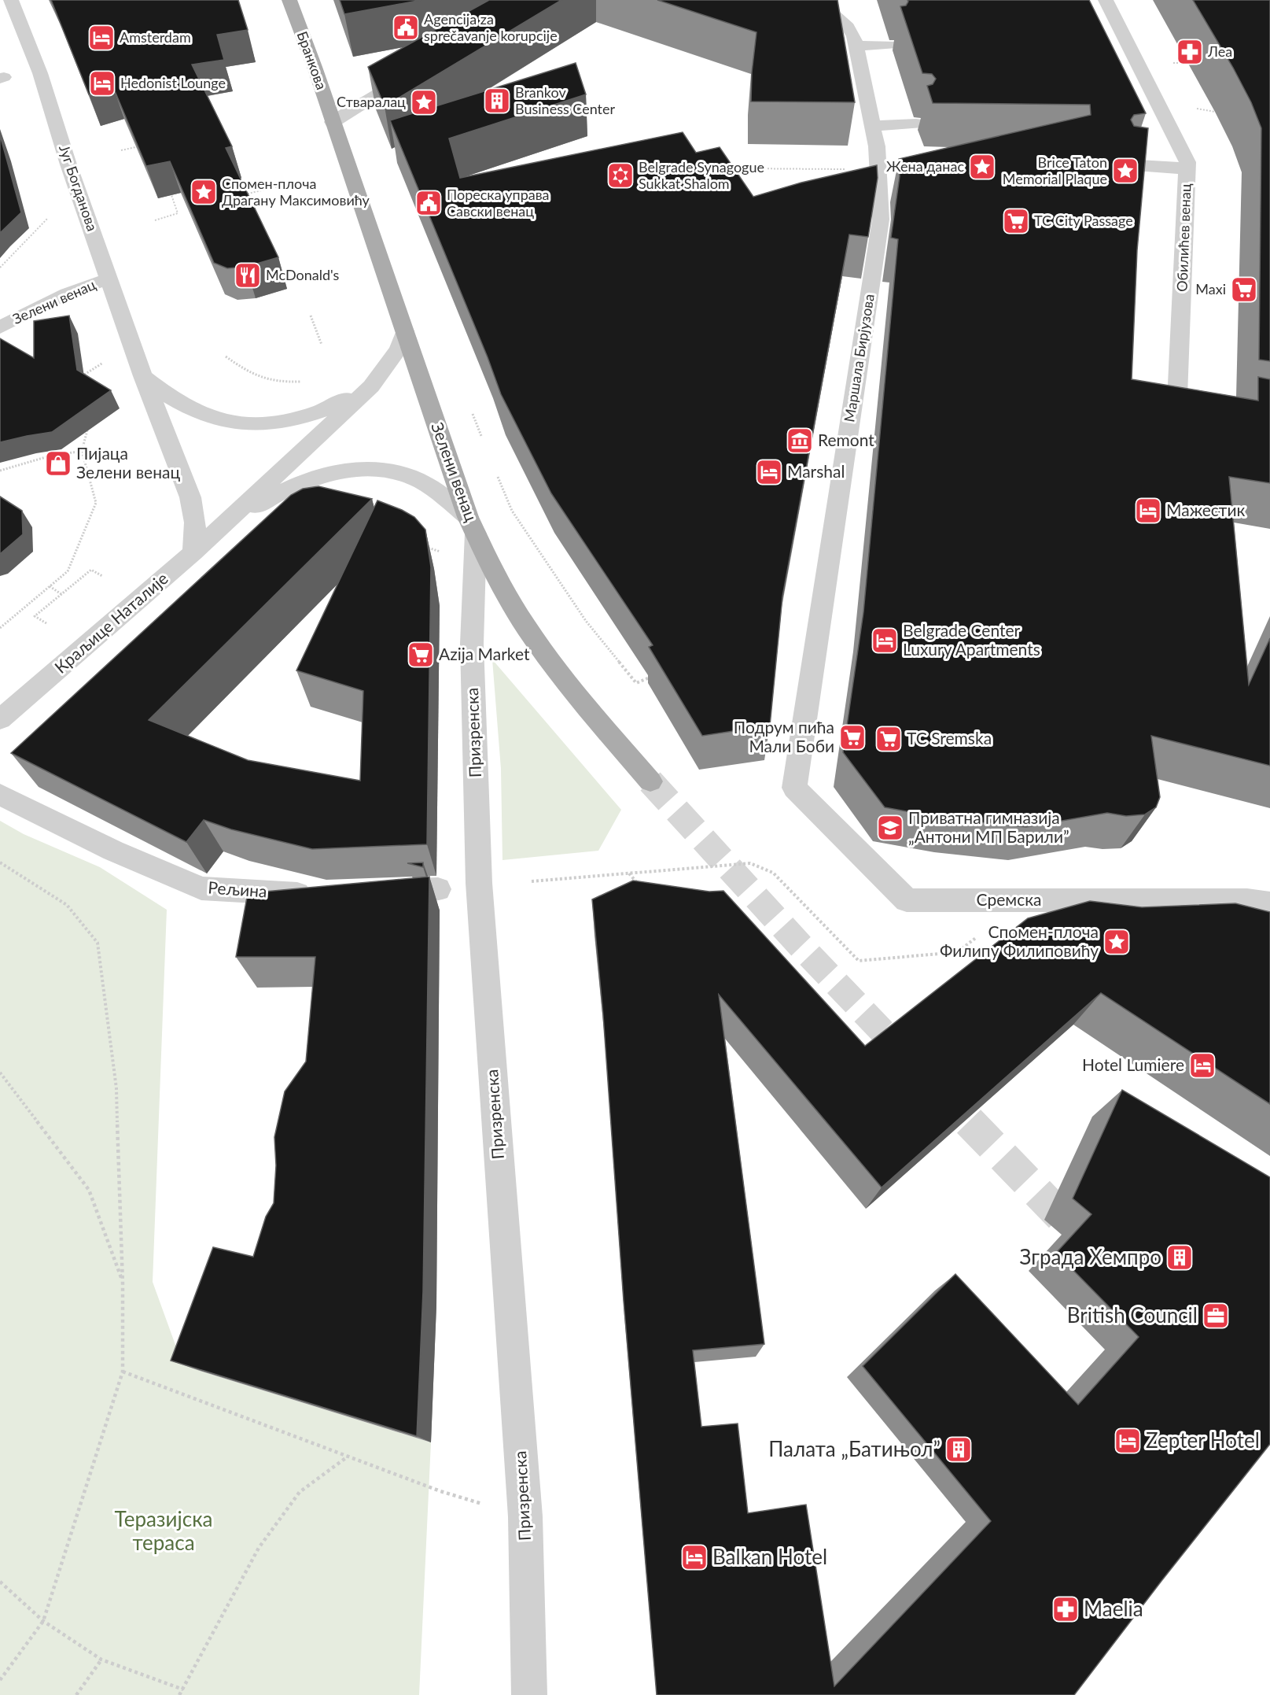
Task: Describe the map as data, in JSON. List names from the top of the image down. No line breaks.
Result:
{"streets":{"main road":["Бранкова","Зелени венац"],"street":["Југ Богданова","Обилићев венац","Маршала Бирјузова","Краљице Наталије","Призренска","Рељина","Сремска"]},"crossings":[["Бранкова","Зелени венац"],["Југ Богданова","Зелени венац"],["Југ Богданова","Краљице Наталије"],["Зелени венац","Краљице Наталије"],["Зелени венац","Призренска"],["Маршала Бирјузова","Сремска"],["Краљице Наталије","Призренска"]],"parks":["Теразијска тераса"],"places":{"public building":["Agencija za sprečavanje korupcije","Пореска управа Савски венац"],"hotel":["Amsterdam","Hedonist Lounge","Marshal","Мажестик","Belgrade Center Luxury Apartments","Hotel Lumiere","Zepter Hotel","Balkan Hotel"],"pharmacy":["Леа","Maelia"],"building":["Brankov Business Center","Зграда Хемпро","Палата „Батињол”"],"place":["Стваралац","Жена данас","Brice Taton Memorial Plaque","Спомен-плоча Драгану Максимовићу","Спомен-плоча Филипу Филиповићу"],"synagogue":["Belgrade Synagogue Sukkat Shalom"],"supermarket":["TC City Passage","Maxi","Azija Market","Подрум пића Мали Боби","TC Sremska"],"restaurant":["McDonald's"],"museum":["Remont"],"shop":["Пијаца Зелени венац"],"school or university":["Приватна гимназија „Антони МП Барили”"],"office":["British Council"]}}
